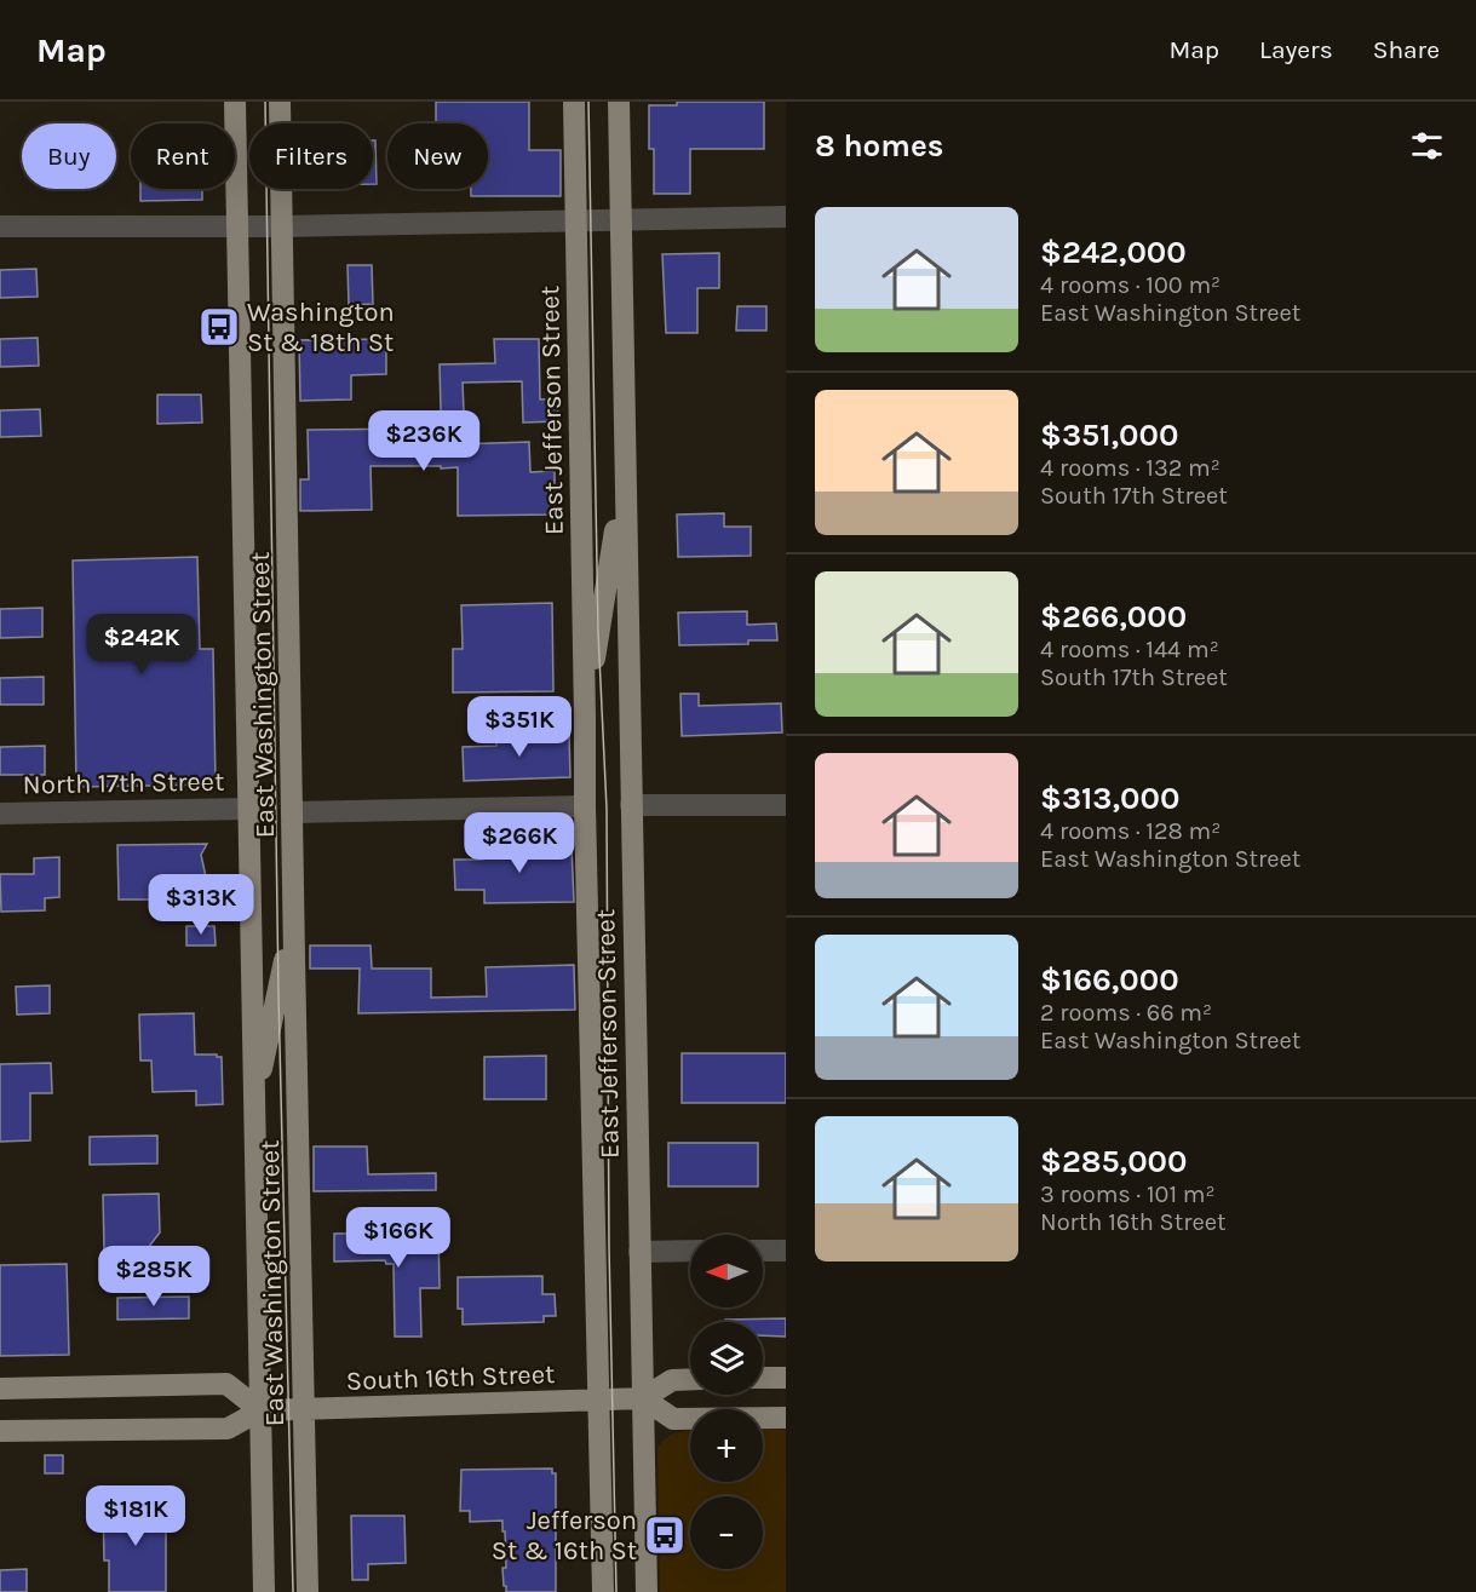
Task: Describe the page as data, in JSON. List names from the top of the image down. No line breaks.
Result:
{"streets":{"main road":["East Jefferson Street","East Washington Street","South 16th Street"],"street":["North 17th Street"]},"crossings":[["East Jefferson Street","South 16th Street"],["East Washington Street","North 17th Street"],["East Washington Street","South 16th Street"]],"places":{"bus stop":["Washington St & 18th St","Jefferson St & 16th St"]},"north":"left","page":{"header":"Map","nav":["Map","Layers","Share"],"heading":"8 homes","chip":["Buy","Rent","Filters","New"],"list":[{"name":"$242,000","note":"4 rooms · 100 m² · East Washington Street"},{"name":"$351,000","note":"4 rooms · 132 m² · South 17th Street"},{"name":"$266,000","note":"4 rooms · 144 m² · South 17th Street"},{"name":"$313,000","note":"4 rooms · 128 m² · East Washington Street"},{"name":"$166,000","note":"2 rooms · 66 m² · East Washington Street"},{"name":"$285,000","note":"3 rooms · 101 m² · North 16th Street"}],"price":["$236K","$242K","$351K","$266K","$313K","$166K","$285K","$181K"],"map_buttons":["+","−"]}}
